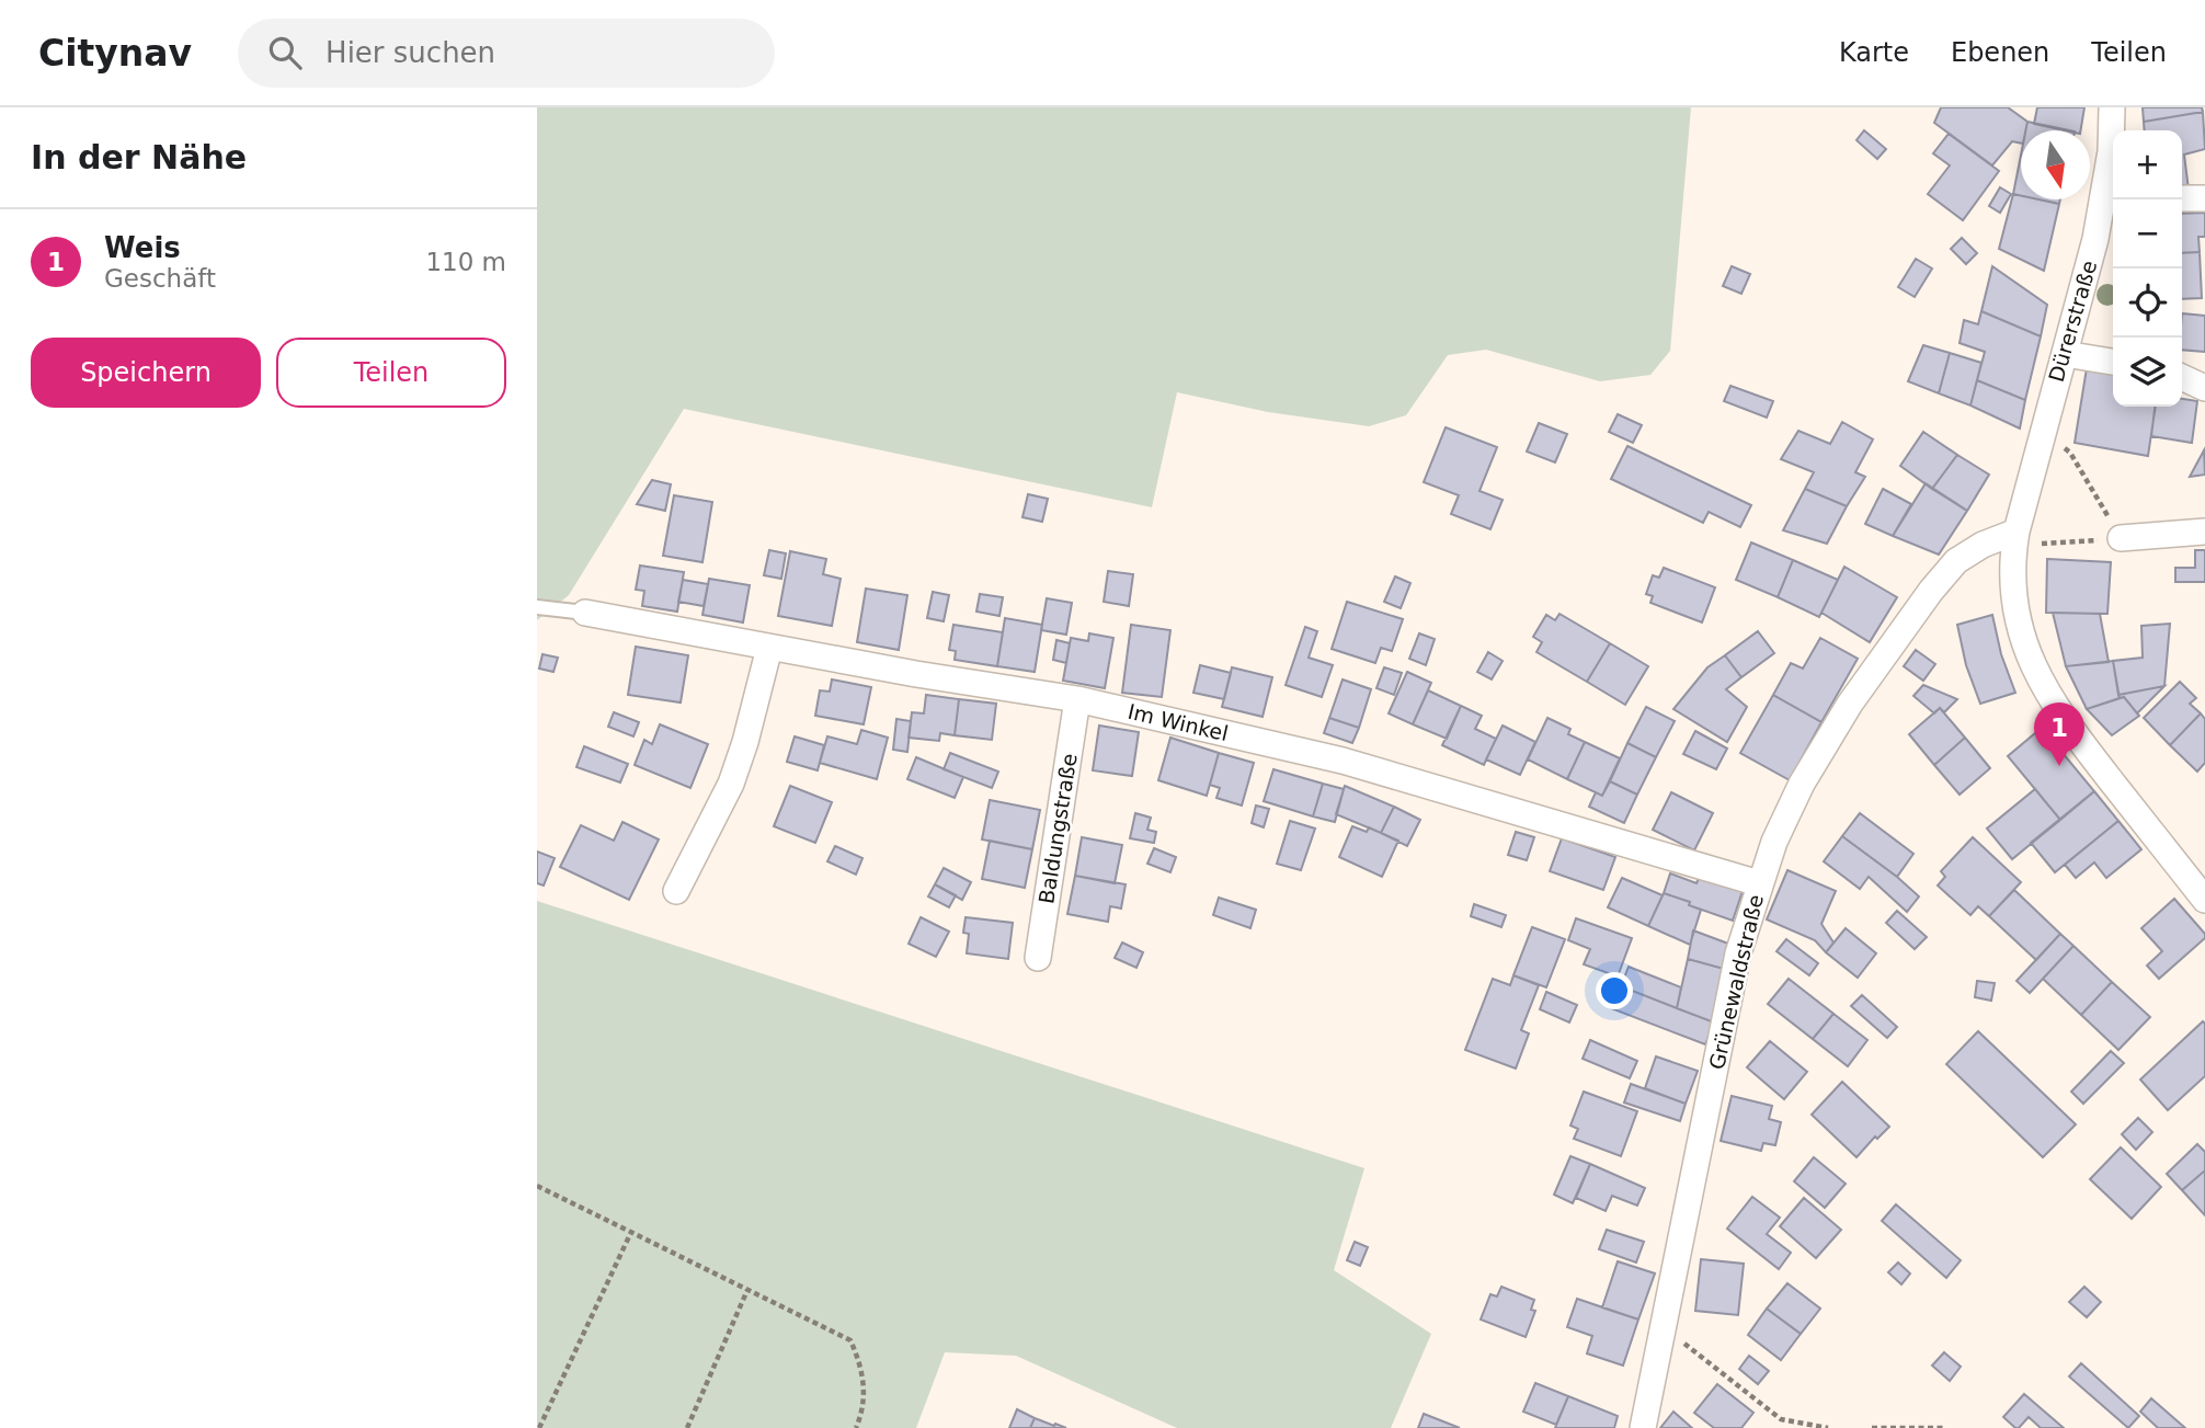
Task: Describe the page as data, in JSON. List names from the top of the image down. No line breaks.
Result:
{"streets":{"street":["Dürerstraße","Im Winkel","Baldungstraße","Grünewaldstraße"]},"crossings":[["Dürerstraße","Grünewaldstraße"],["Im Winkel","Baldungstraße"],["Im Winkel","Grünewaldstraße"]],"north":"bottom","page":{"header":"Citynav","search":"Hier suchen","nav":["Karte","Ebenen","Teilen"],"heading":"In der Nähe","map_buttons":["+","−"],"list":[{"mark":"1","name":"Weis","note":"Geschäft","value":"110 m"}],"buttons":["Speichern","Teilen"],"pins":"1"}}
